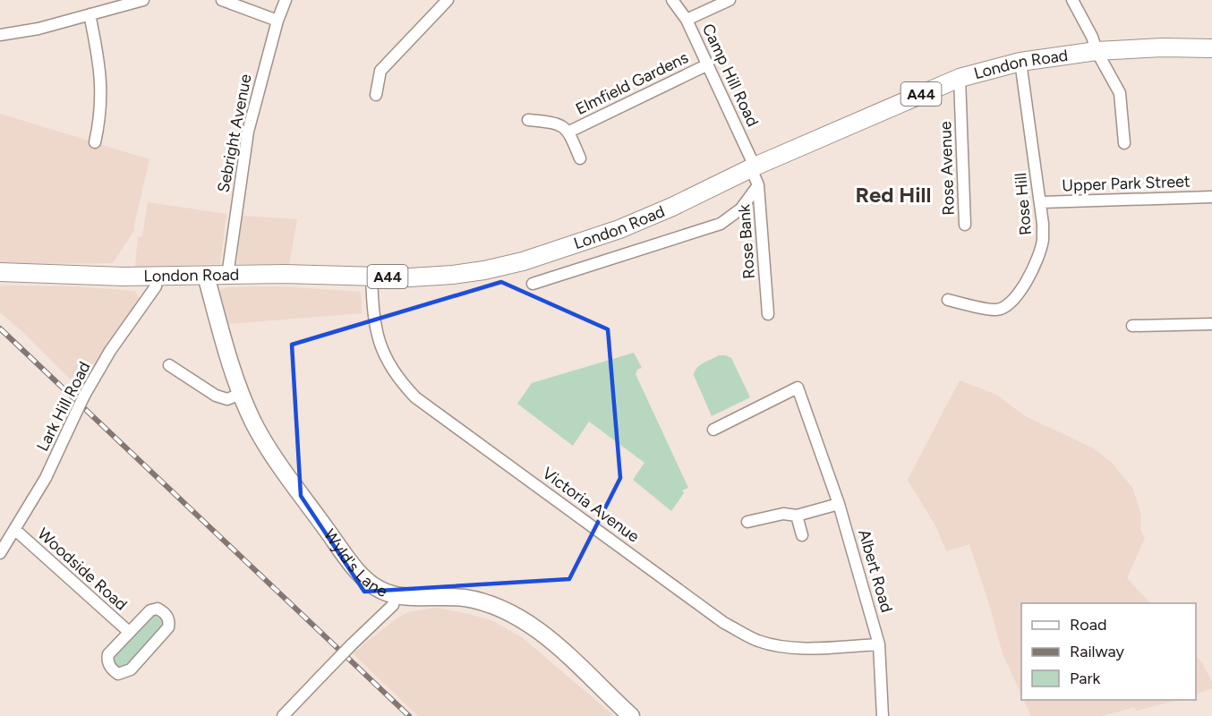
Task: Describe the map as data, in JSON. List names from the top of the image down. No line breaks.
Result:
{"streets":{"main road":["London Road","A44","Wyld's Lane"],"street":["Camp Hill Road","Elmfield Gardens","Sebright Avenue","Rose Avenue","Upper Park Street","Rose Hill","Rose Bank","Lark Hill Road","Victoria Avenue","Woodside Road","Albert Road"]},"crossings":[["London Road","Camp Hill Road"],["London Road","Sebright Avenue"],["London Road","Rose Avenue"],["London Road","Rose Hill"],["London Road","Rose Bank"],["London Road","Lark Hill Road"],["London Road","Victoria Avenue"],["London Road","Wyld's Lane"],["Camp Hill Road","Elmfield Gardens"],["Camp Hill Road","Rose Bank"],["Upper Park Street","Rose Hill"],["Lark Hill Road","Woodside Road"],["Victoria Avenue","Albert Road"]],"districts":["Red Hill"],"legend":["Road","Railway","Park"]}
